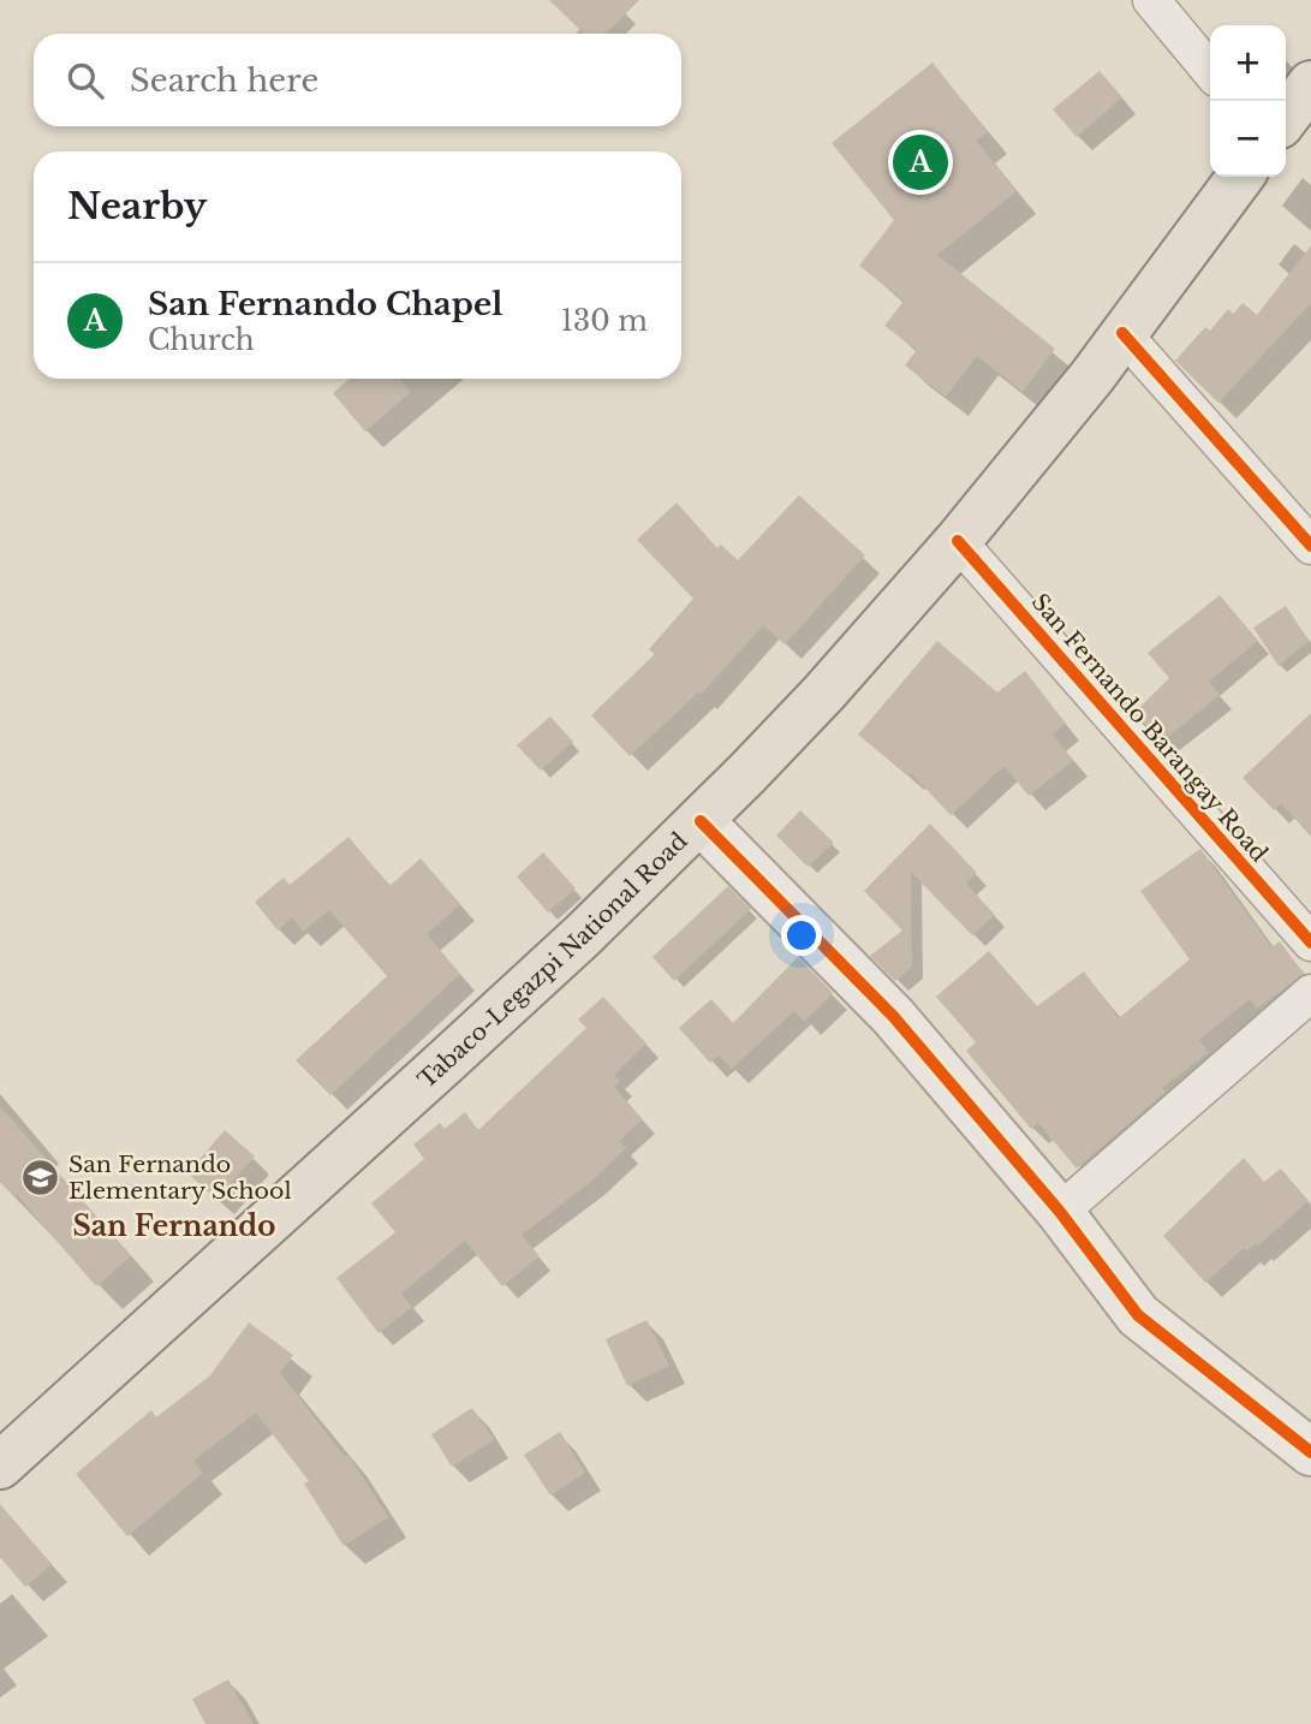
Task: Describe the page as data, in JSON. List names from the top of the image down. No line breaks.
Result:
{"streets":{"main road":["Tabaco-Legazpi National Road"],"street":["San Fernando Barangay Road"]},"crossings":[["San Fernando Barangay Road","Tabaco-Legazpi National Road"]],"districts":["San Fernando"],"places":{"school or university":["San Fernando Elementary School"]},"page":{"map_buttons":["+","−"],"search":"Search here","pins":"A","heading":"Nearby","list":[{"mark":"A","name":"San Fernando Chapel","note":"Church","value":"130 m"}]}}
